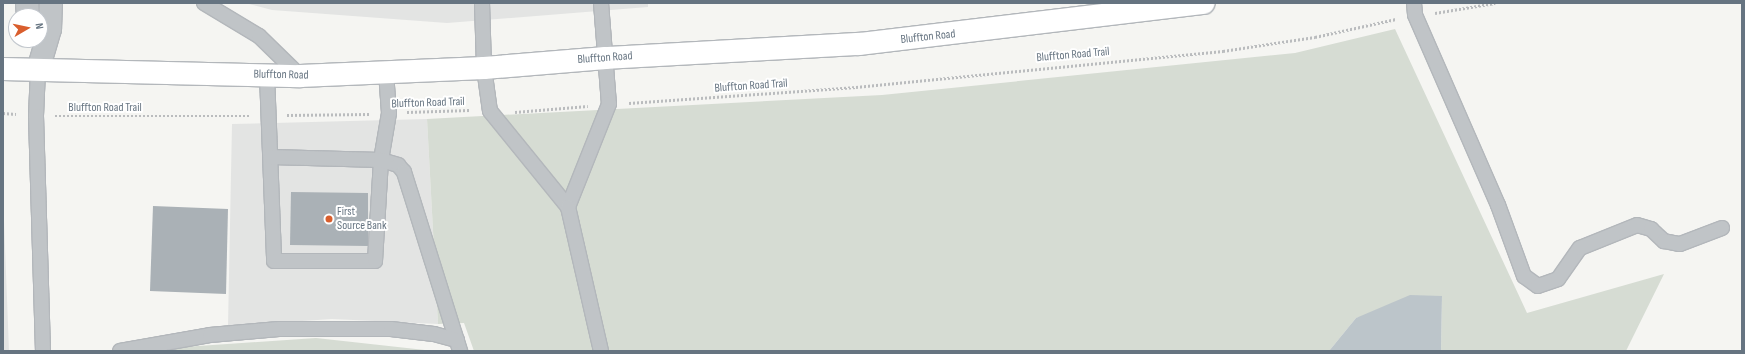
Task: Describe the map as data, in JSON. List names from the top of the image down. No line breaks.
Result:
{"streets":{"main road":["Bluffton Road"],"path":["Bluffton Road Trail"]},"places":["First Source Bank"],"north":"right"}
